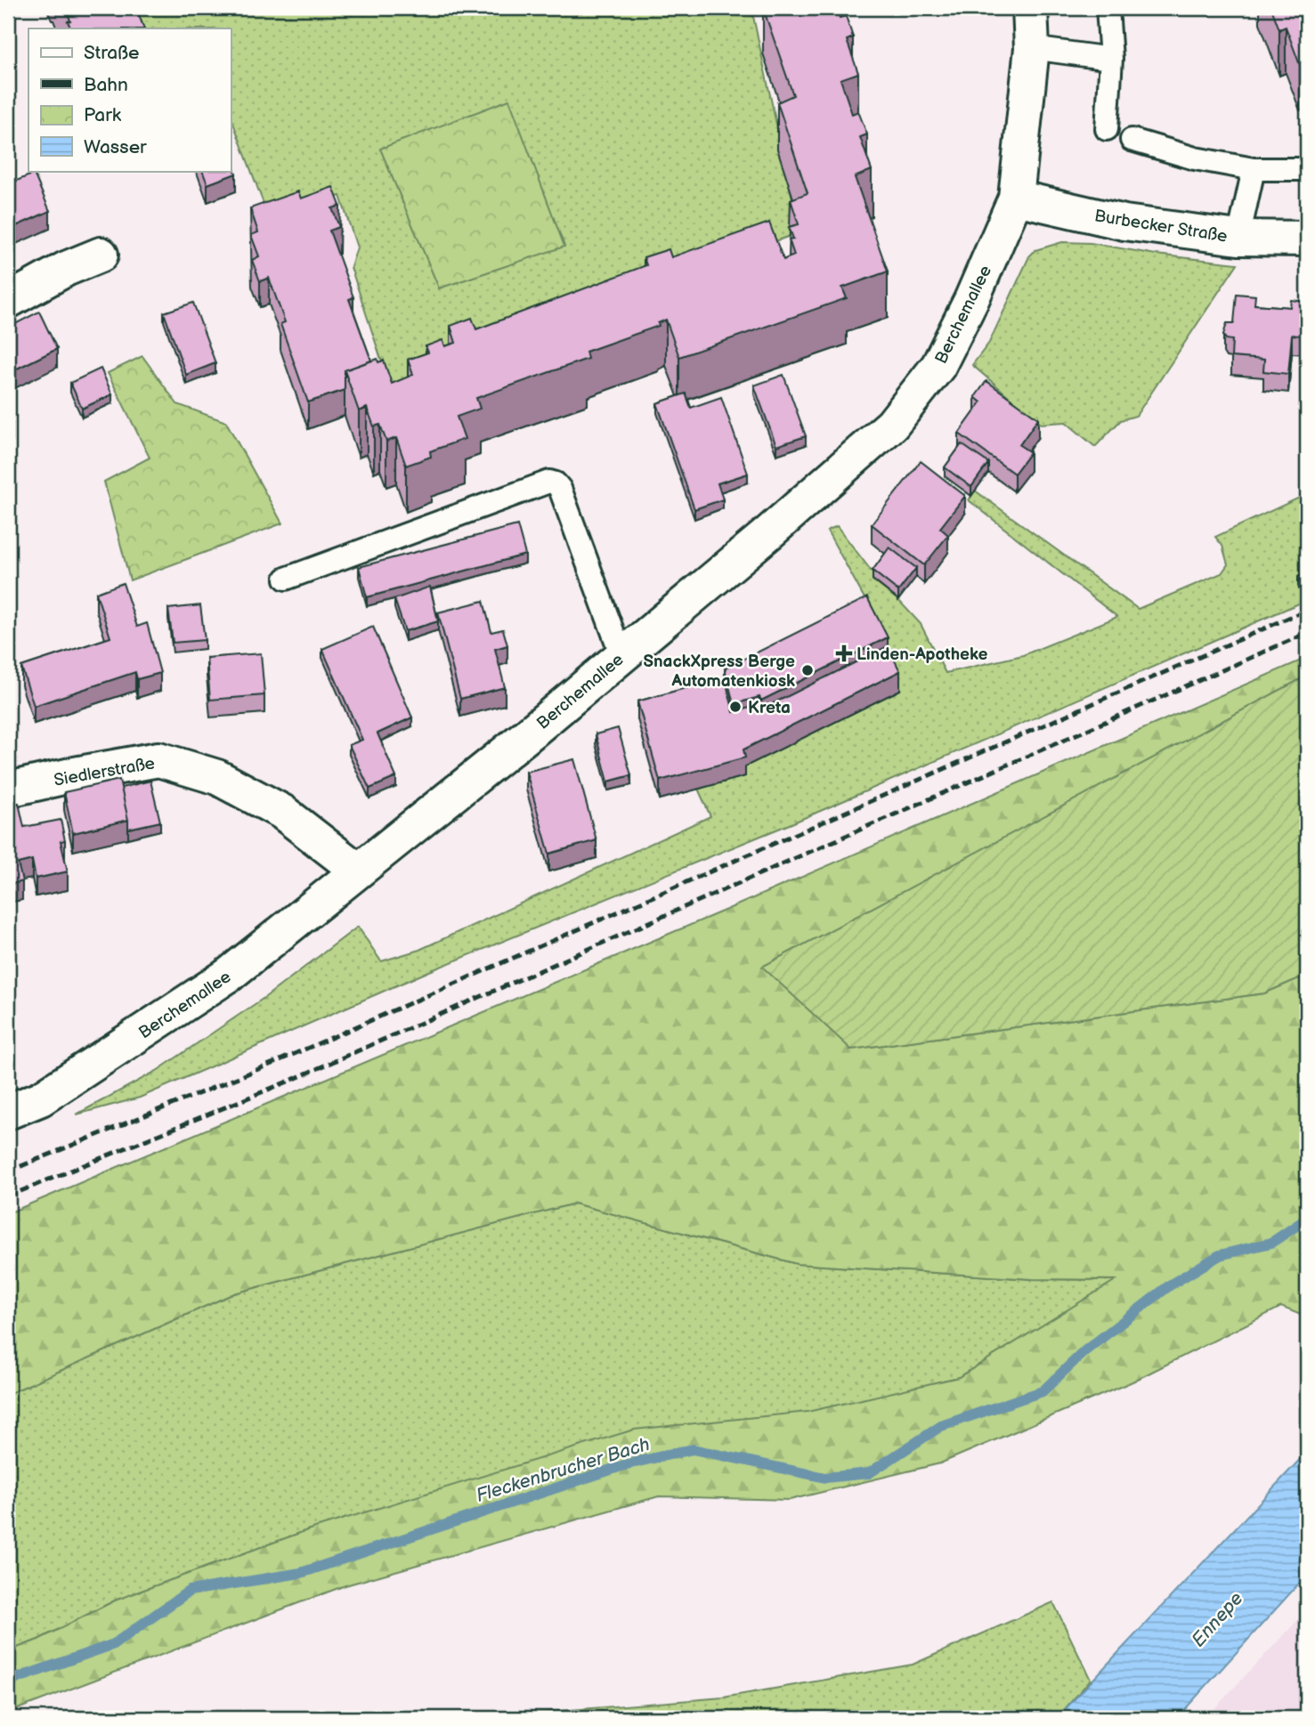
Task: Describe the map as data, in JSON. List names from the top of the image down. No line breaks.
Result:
{"streets":{"street":["Burbecker Straße","Berchemallee","Siedlerstraße"]},"crossings":[["Burbecker Straße","Berchemallee"],["Berchemallee","Siedlerstraße"]],"water":["Fleckenbrucher Bach","Ennepe"],"places":{"health":["Linden-Apotheke"],"other":["SnackXpress Berge Automatenkiosk","Kreta"]},"legend":["Straße","Bahn","Park","Wasser"]}
